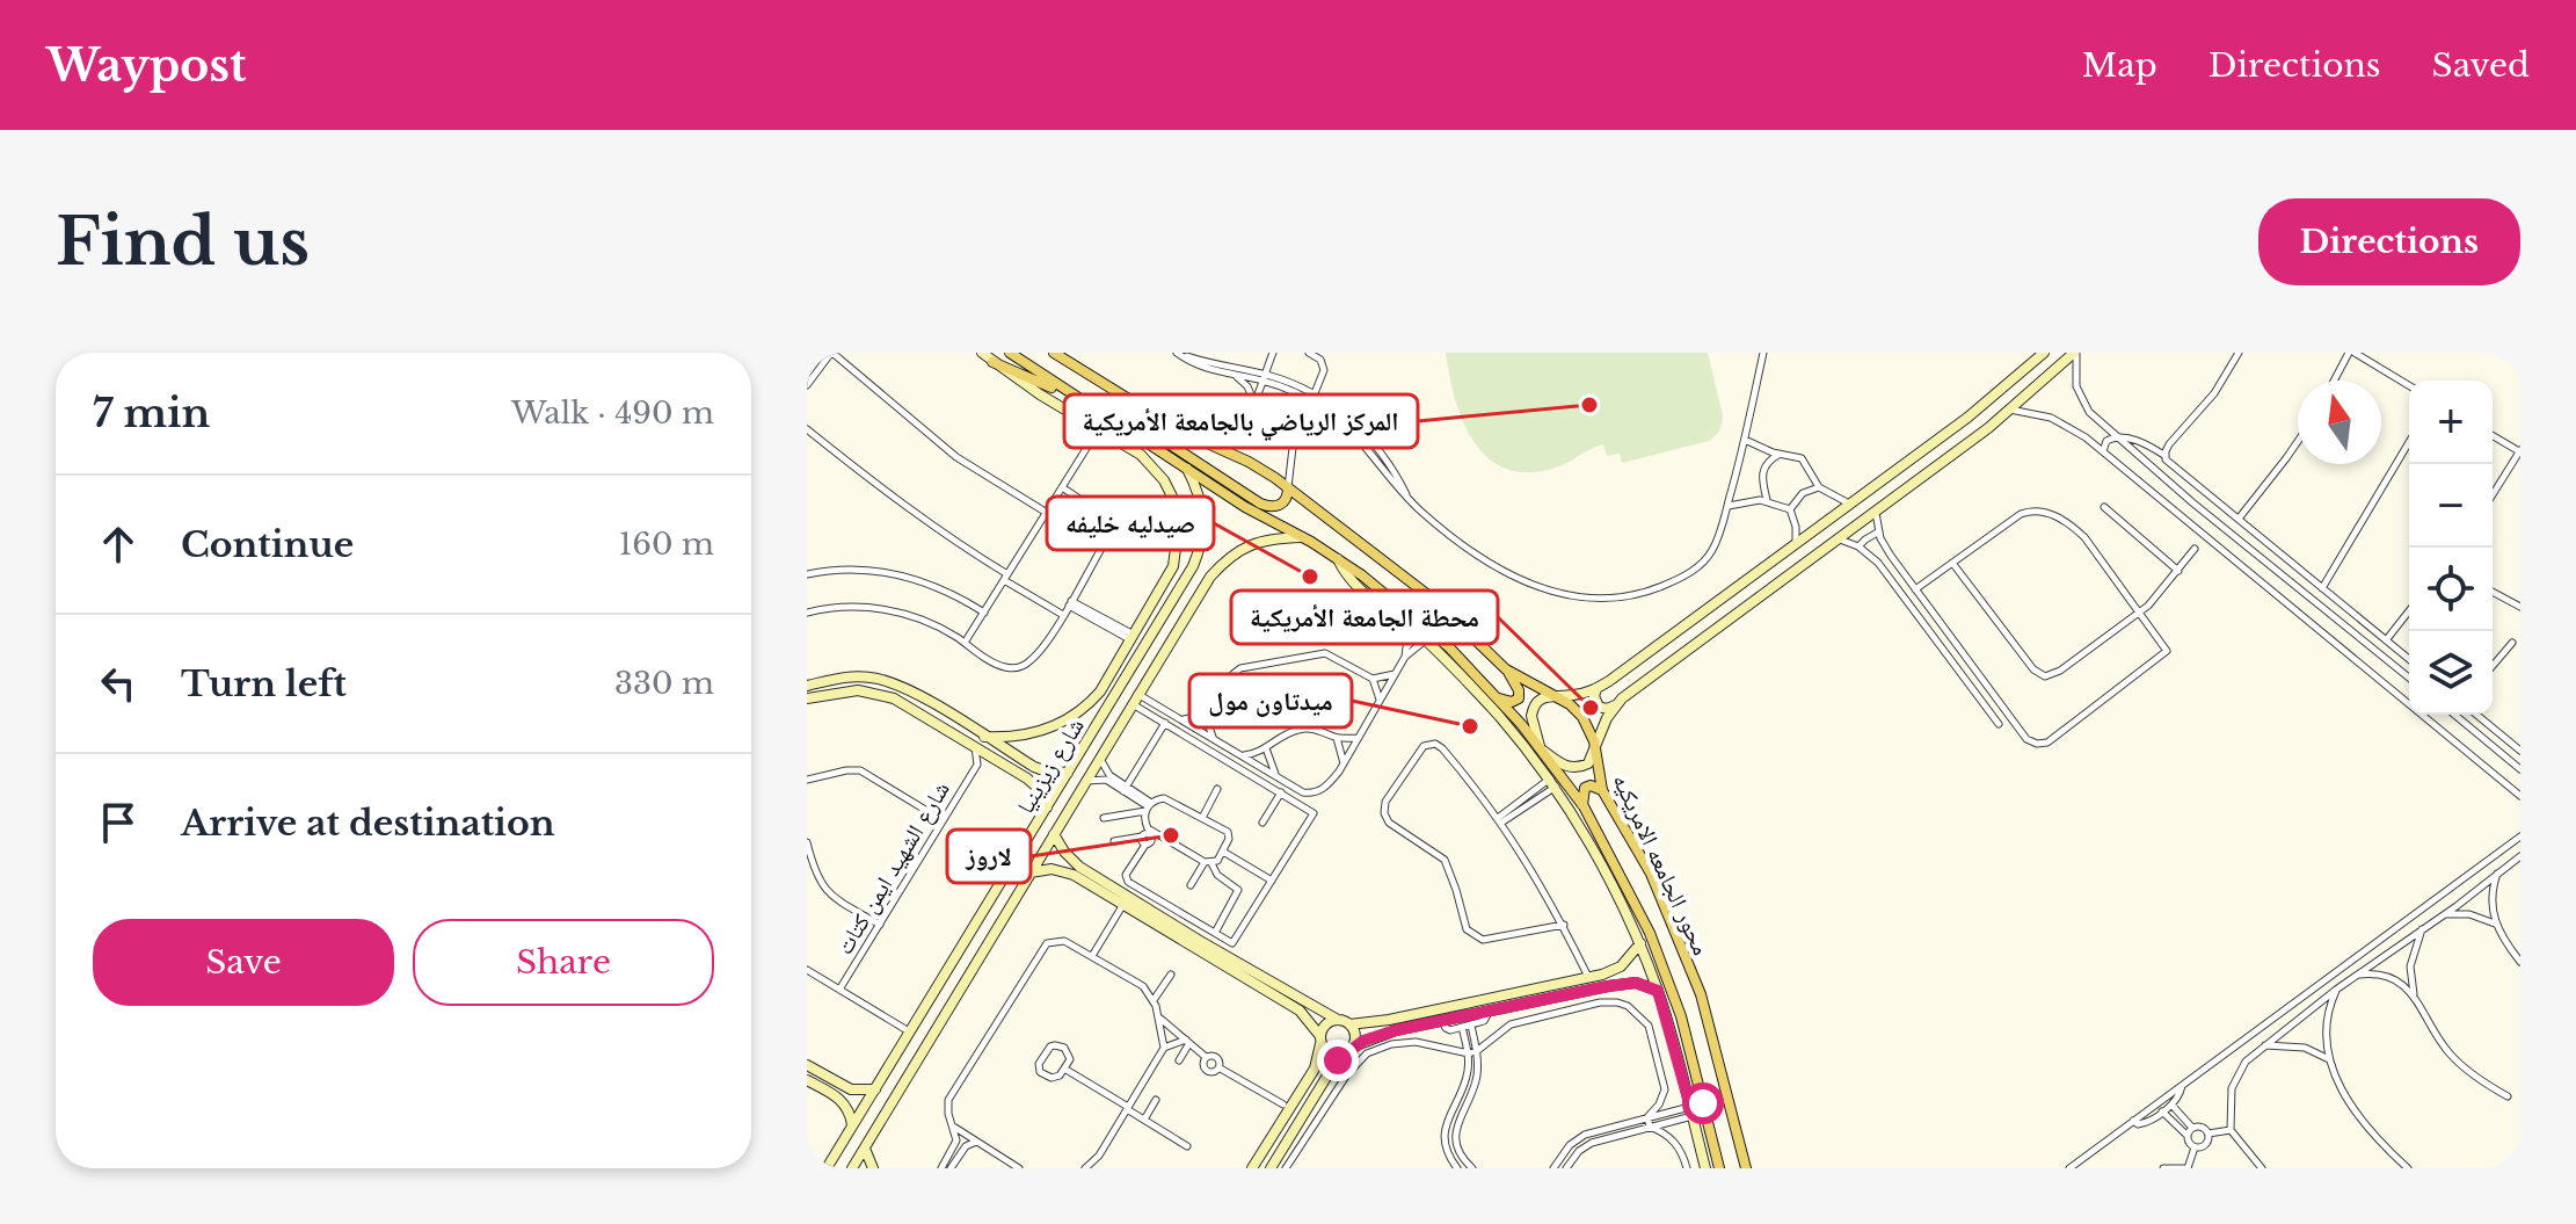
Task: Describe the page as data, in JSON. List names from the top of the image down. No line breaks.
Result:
{"streets":{"main road":["محور الجامعه الامريكيه"],"street":["شارع زيزينيا","شارع الشهيد ايمن كتات"]},"crossings":[["شارع زيزينيا","محور الجامعه الامريكيه"]],"places":["المركز الرياضي بالجامعة الأمريكية","صيدليه خليفه","محطة الجامعة الأمريكية","ميدتاون مول","لاروز"],"north":"top","page":{"header":"Waypost","nav":["Map","Directions","Saved"],"buttons":["Directions",["Save","Share"]],"title":"Find us","heading":["7 min","Walk · 490 m"],"map_buttons":["+","−"],"list":[["Continue","160 m"],["Turn left","330 m"],"Arrive at destination"]}}
